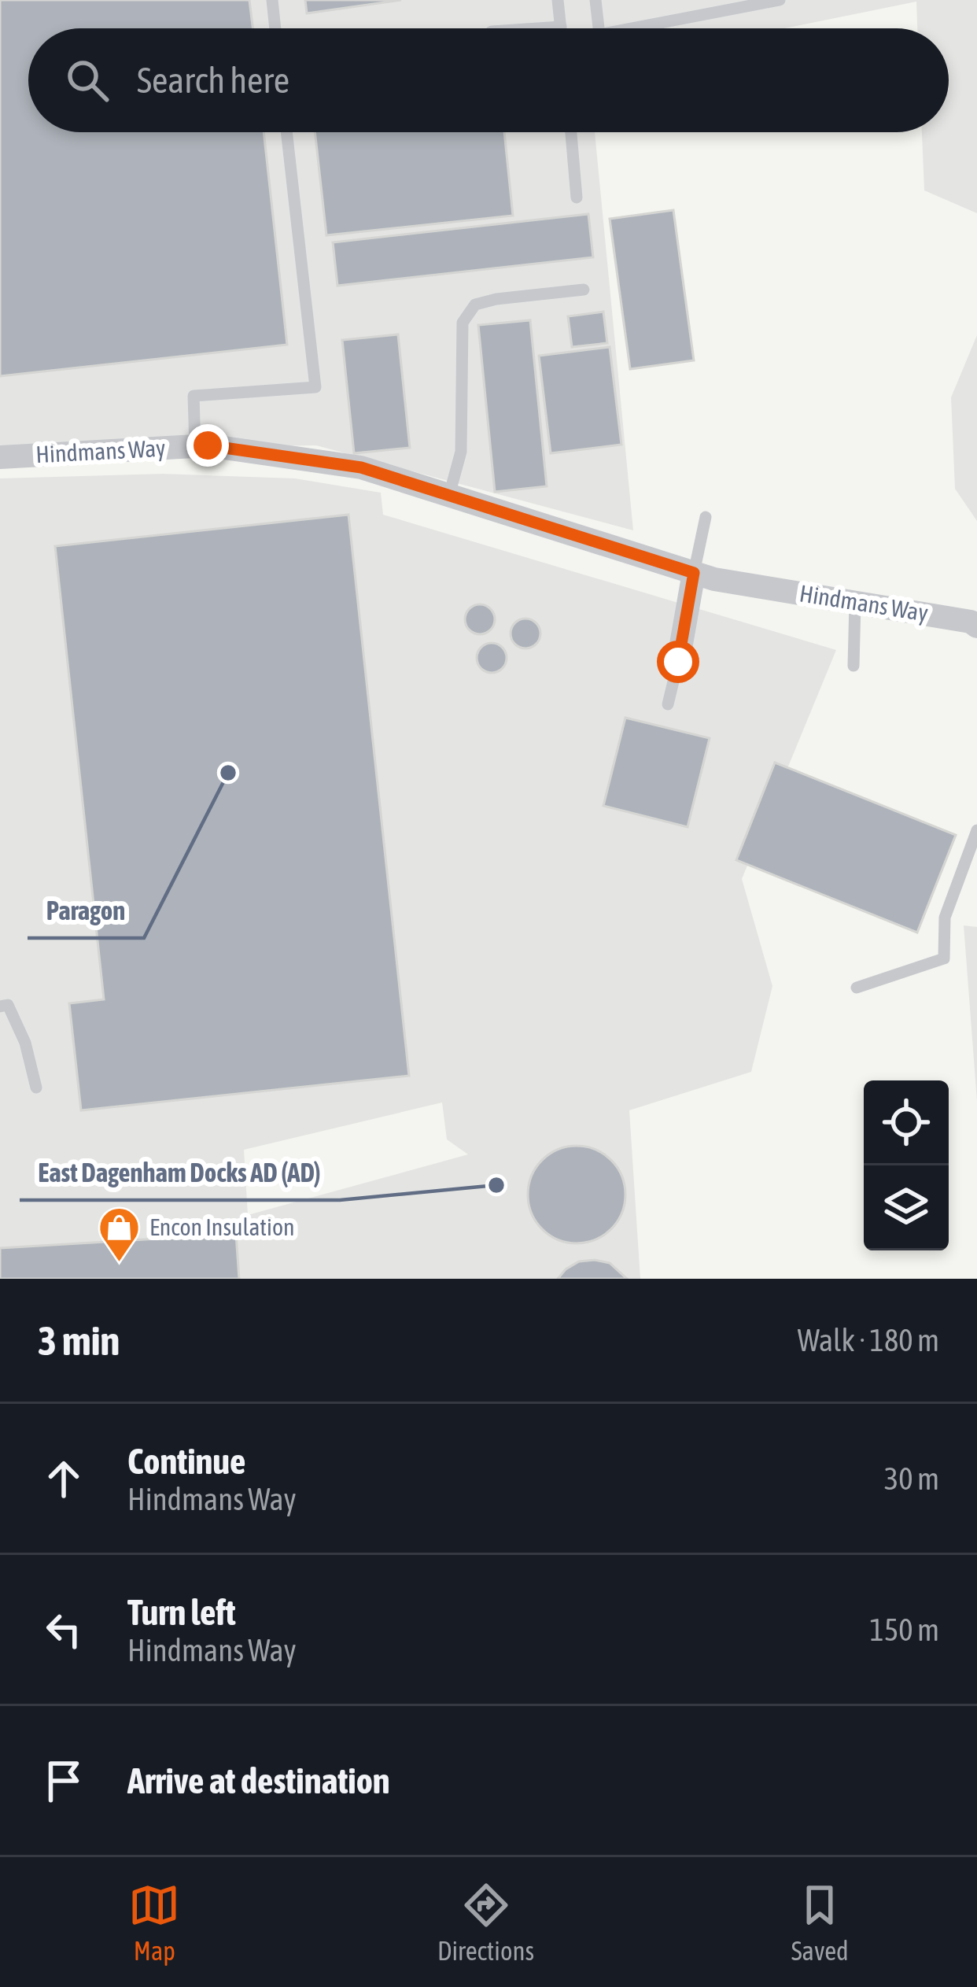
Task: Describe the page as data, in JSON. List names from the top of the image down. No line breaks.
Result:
{"streets":{"street":["Hindmans Way"]},"places":{"other":["Paragon","East Dagenham Docks AD (AD)"],"shop":["Encon Insulation"]},"page":{"search":"Search here","heading":["3 min","Walk · 180 m"],"list":[["Continue","Hindmans Way","30 m"],["Turn left","Hindmans Way","150 m"],"Arrive at destination"],"nav":["Map","Directions","Saved"]}}
